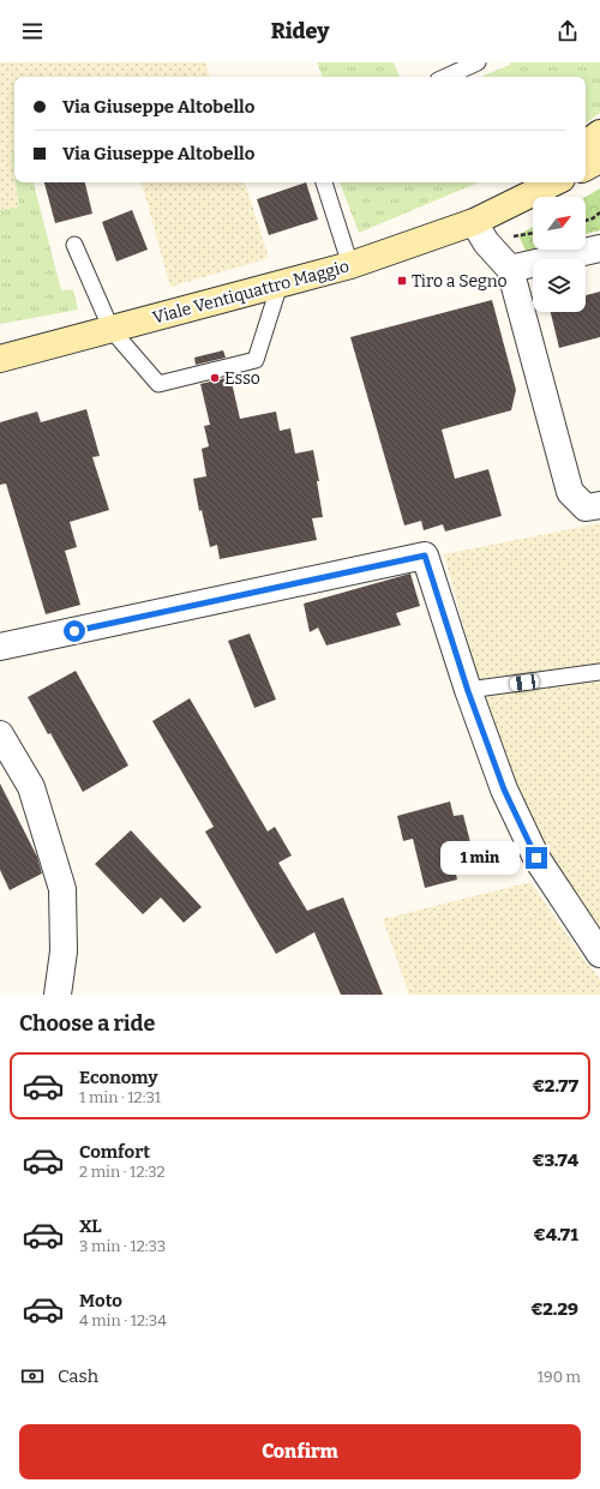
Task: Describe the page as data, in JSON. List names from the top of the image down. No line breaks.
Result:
{"streets":{"main road":["Viale Ventiquattro Maggio"]},"places":{"transit":["Tiro a Segno"],"other":["Esso"]},"north":"top right","page":{"header":"Ridey","banner":["Via Giuseppe Altobello","Via Giuseppe Altobello"],"bubble":"1 min","heading":"Choose a ride","list":[{"name":"Economy","note":"1 min · 12:31","value":"€2.77"},{"name":"Comfort","note":"2 min · 12:32","value":"€3.74"},{"name":"XL","note":"3 min · 12:33","value":"€4.71"},{"name":"Moto","note":"4 min · 12:34","value":"€2.29"}],"pay":["Cash","190 m"],"buttons":"Confirm"}}
